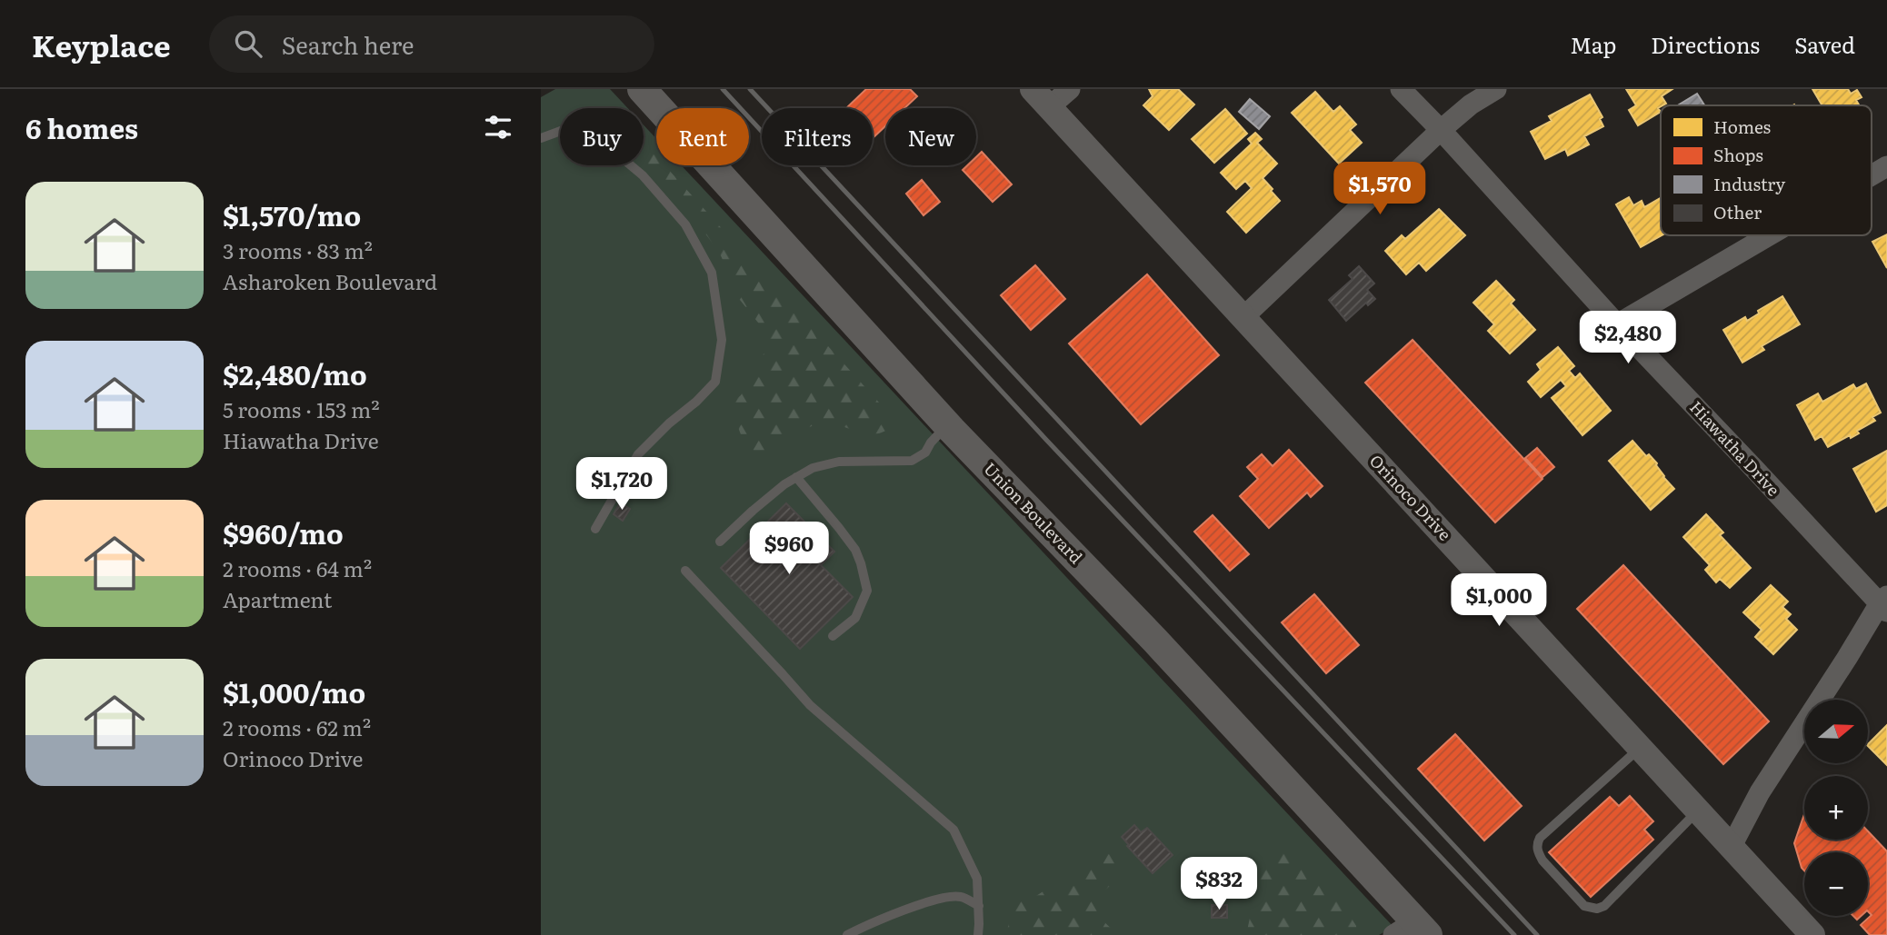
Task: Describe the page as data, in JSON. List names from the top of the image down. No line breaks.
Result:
{"streets":{"main road":["Union Boulevard"],"street":["Hiawatha Drive","Orinoco Drive"]},"legend":["Homes","Shops","Industry","Other"],"north":"right","page":{"header":"Keyplace","search":"Search here","nav":["Map","Directions","Saved"],"heading":"6 homes","chip":["Buy","Rent","Filters","New"],"price":["$1,570","$2,480","$1,720","$960","$1,000","$832"],"list":[{"name":"$1,570/mo","note":"3 rooms · 83 m² · Asharoken Boulevard"},{"name":"$2,480/mo","note":"5 rooms · 153 m² · Hiawatha Drive"},{"name":"$960/mo","note":"2 rooms · 64 m² · Apartment"},{"name":"$1,000/mo","note":"2 rooms · 62 m² · Orinoco Drive"}],"map_buttons":["+","−"]}}
